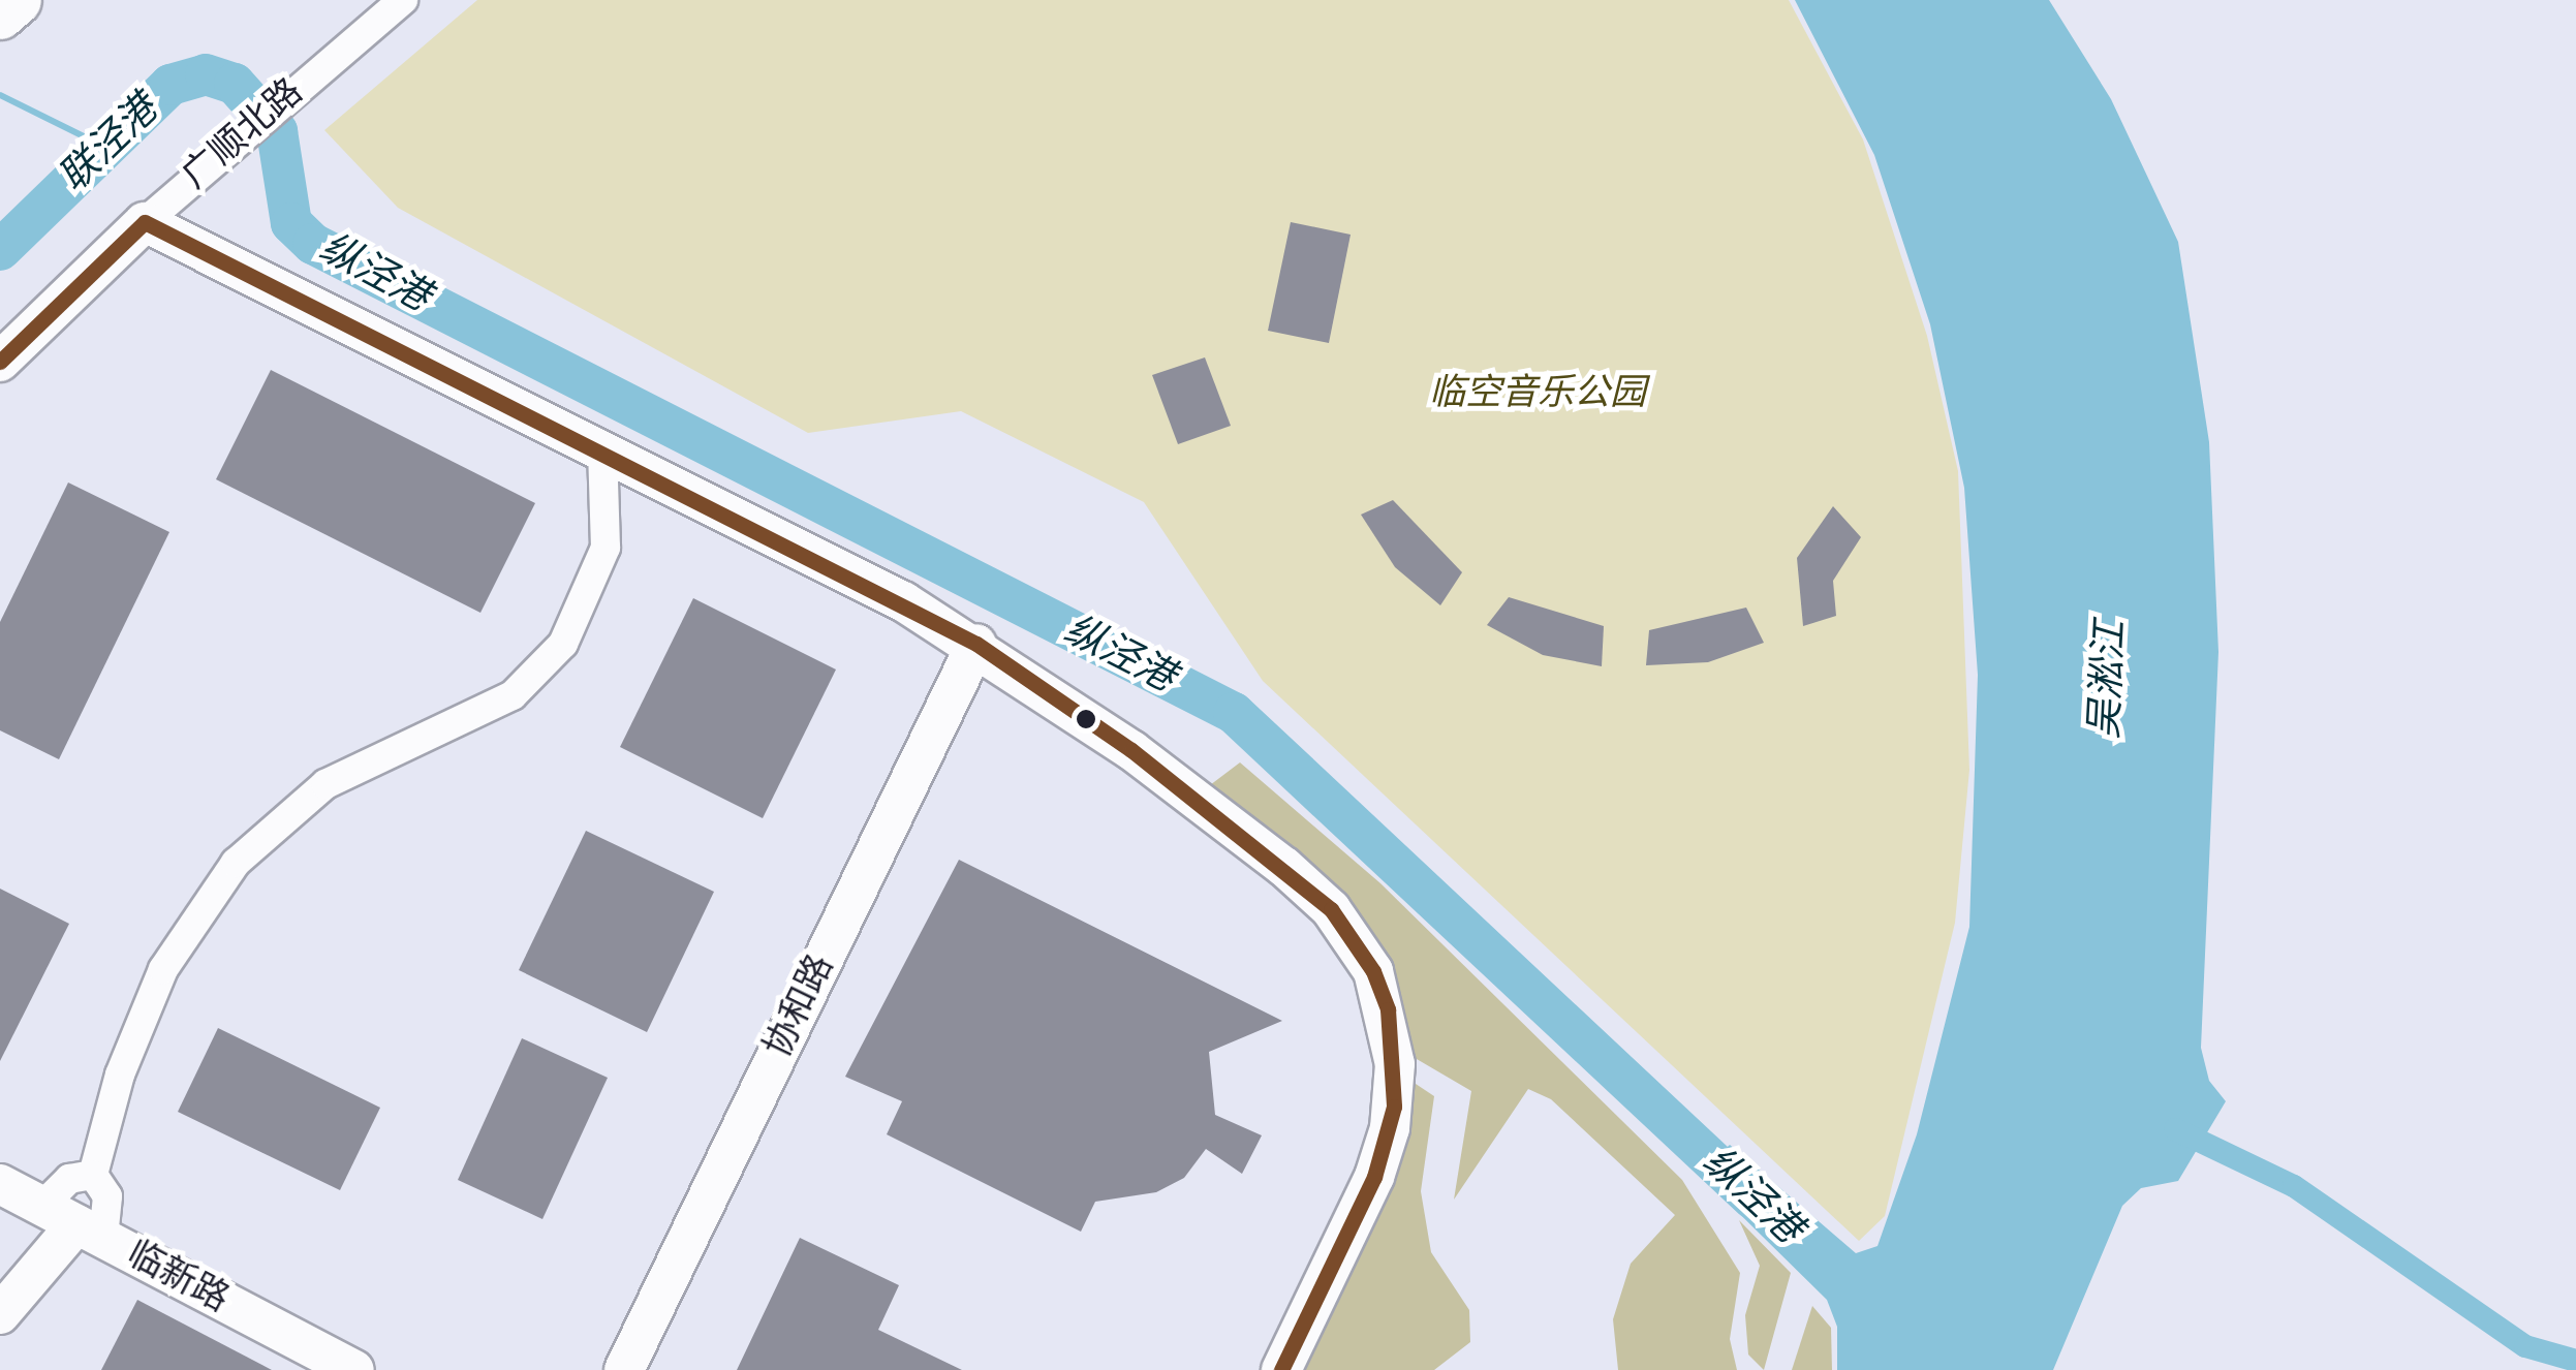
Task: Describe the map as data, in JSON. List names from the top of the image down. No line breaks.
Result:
{"streets":{"street":["广顺北路","协和路","临新路"]},"water":["联泾港","纵泾港","吴淞江"],"parks":["临空音乐公园"]}
